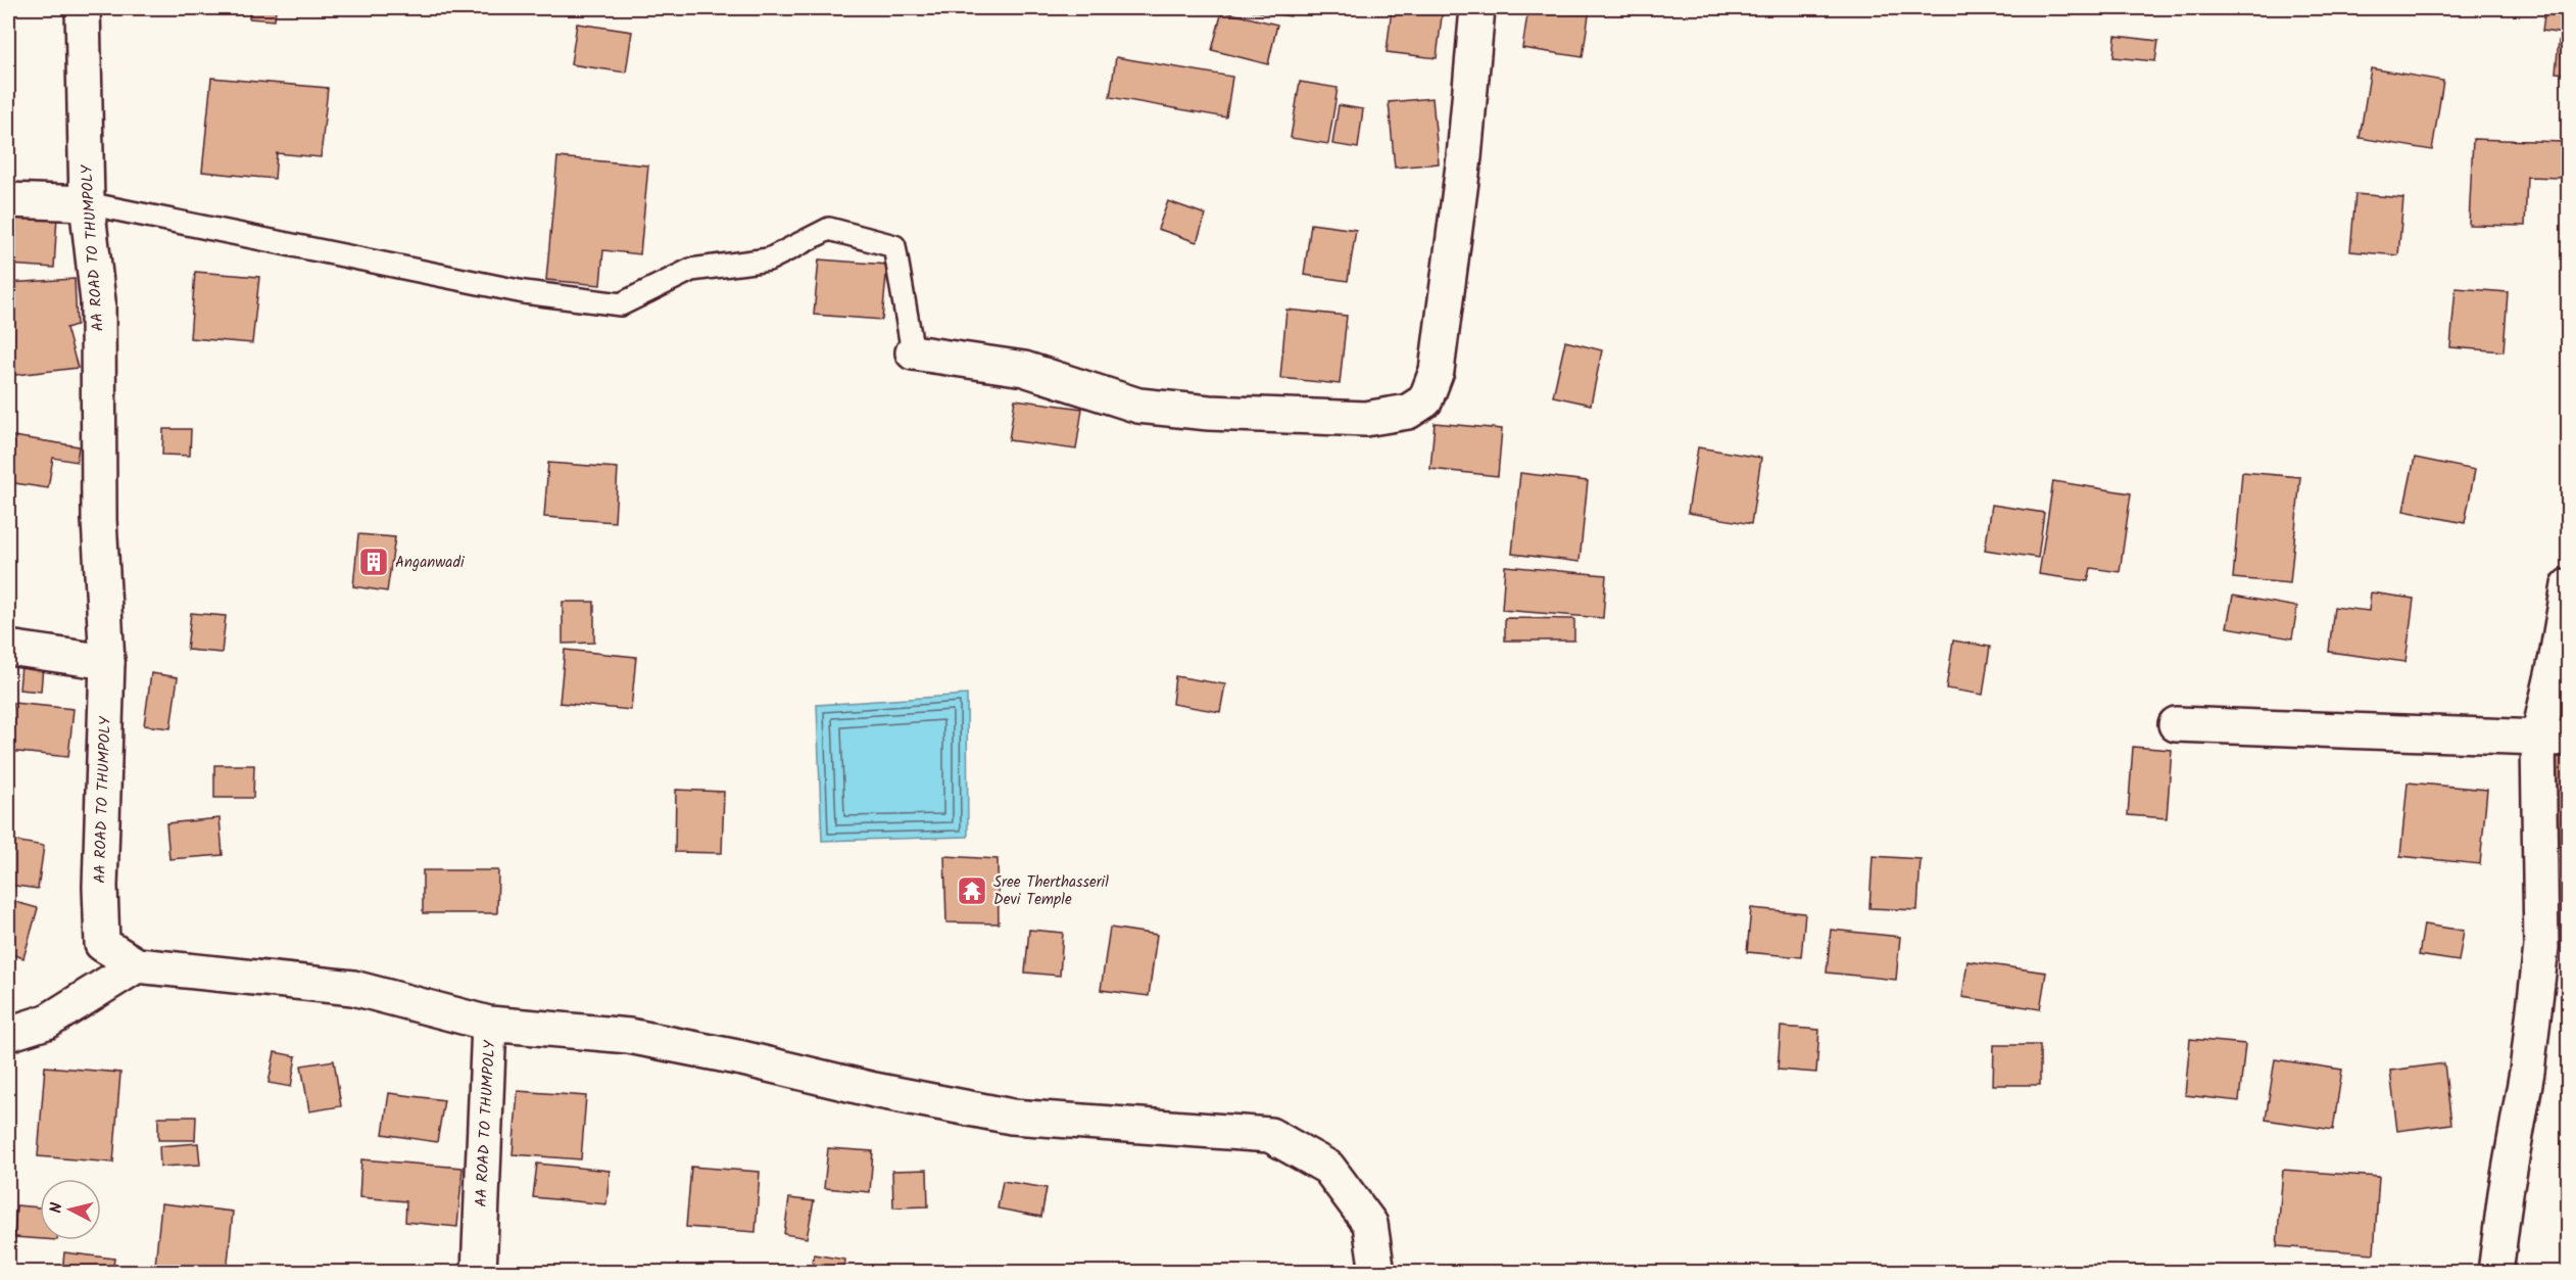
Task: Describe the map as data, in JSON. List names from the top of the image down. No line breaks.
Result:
{"streets":{"street":["AA ROAD TO THUMPOLY"]},"places":{"building":["Anganwadi"],"temple":["Sree Therthasseril Devi Temple"]},"north":"left"}
